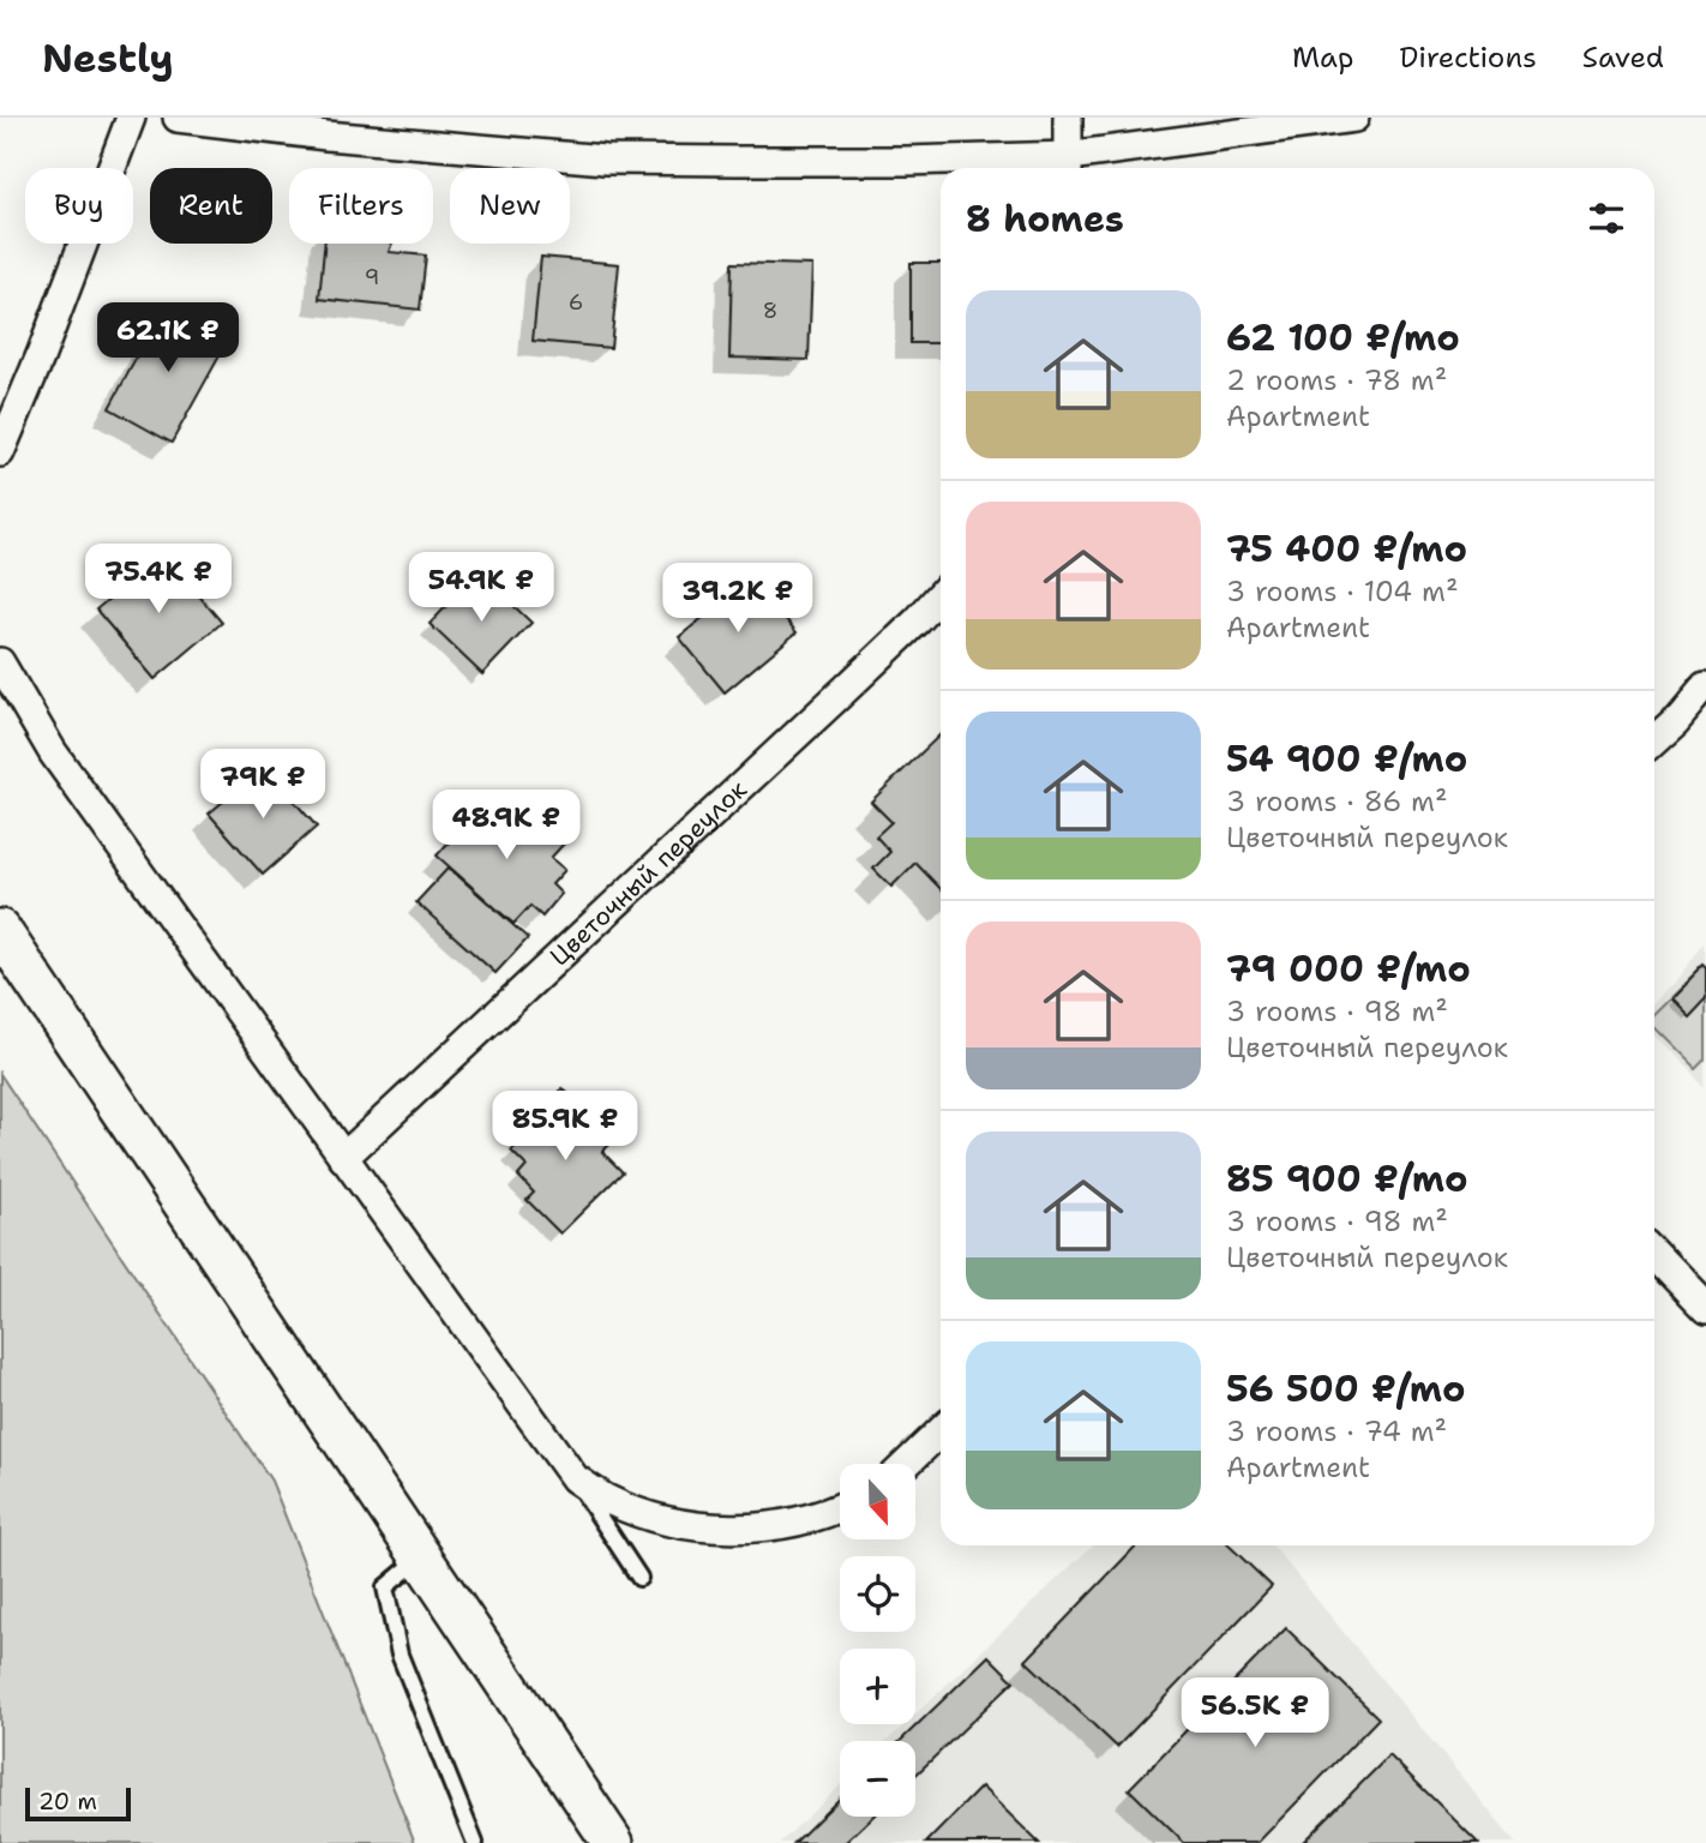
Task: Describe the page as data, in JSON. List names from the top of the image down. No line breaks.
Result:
{"streets":{"street":["Цветочный переулок"]},"house_numbers":["9","6","8"],"scale_bar":"20 m","north":"bottom","page":{"header":"Nestly","nav":["Map","Directions","Saved"],"chip":["Buy","Rent","Filters","New"],"heading":"8 homes","list":[{"name":"62 100 ₽/mo","note":"2 rooms · 78 m² · Apartment"},{"name":"75 400 ₽/mo","note":"3 rooms · 104 m² · Apartment"},{"name":"54 900 ₽/mo","note":"3 rooms · 86 m² · Цветочный переулок"},{"name":"79 000 ₽/mo","note":"3 rooms · 98 m² · Цветочный переулок"},{"name":"85 900 ₽/mo","note":"3 rooms · 98 m² · Цветочный переулок"},{"name":"56 500 ₽/mo","note":"3 rooms · 74 m² · Apartment"}],"price":["62.1K ₽","75.4K ₽","54.9K ₽","39.2K ₽","79K ₽","48.9K ₽","85.9K ₽","56.5K ₽"],"map_buttons":["+","−"],"scale":"20 m"}}
